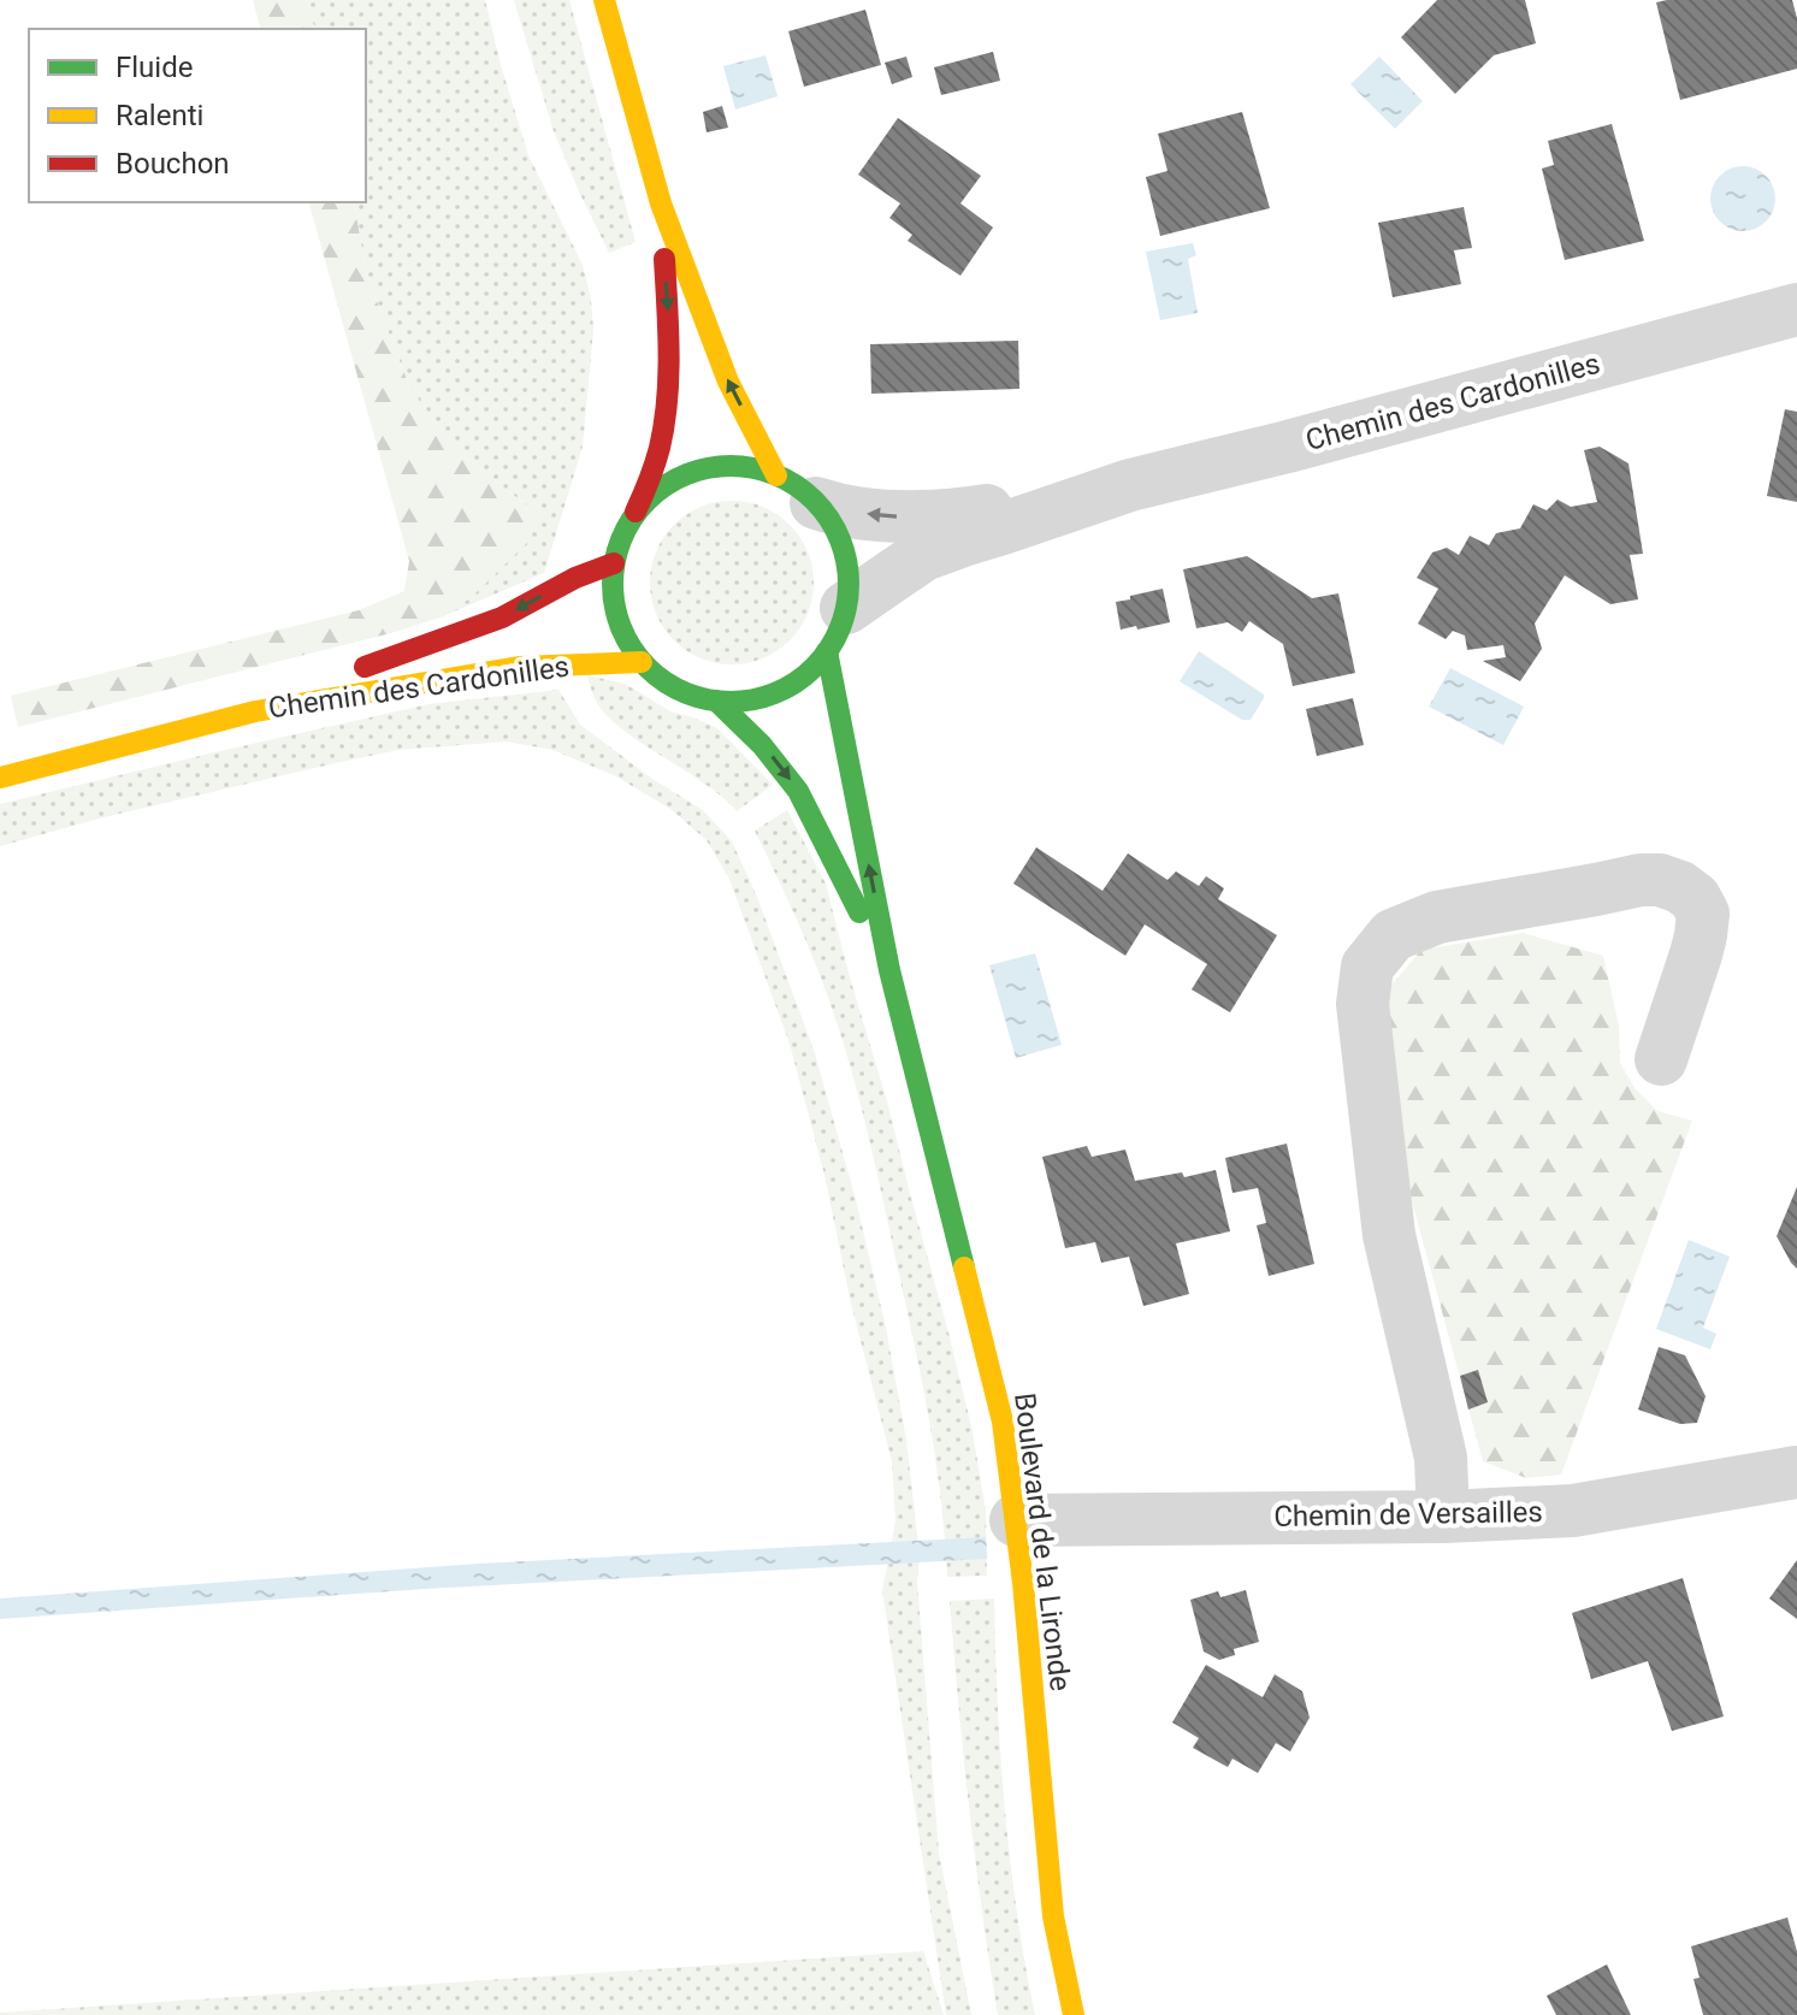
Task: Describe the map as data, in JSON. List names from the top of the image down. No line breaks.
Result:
{"streets":{"street":["Chemin des Cardonilles","Chemin de Versailles","Boulevard de la Lironde"]},"crossings":[["Chemin des Cardonilles","Boulevard de la Lironde"],["Chemin de Versailles","Boulevard de la Lironde"]],"legend":["Fluide","Ralenti","Bouchon"]}
